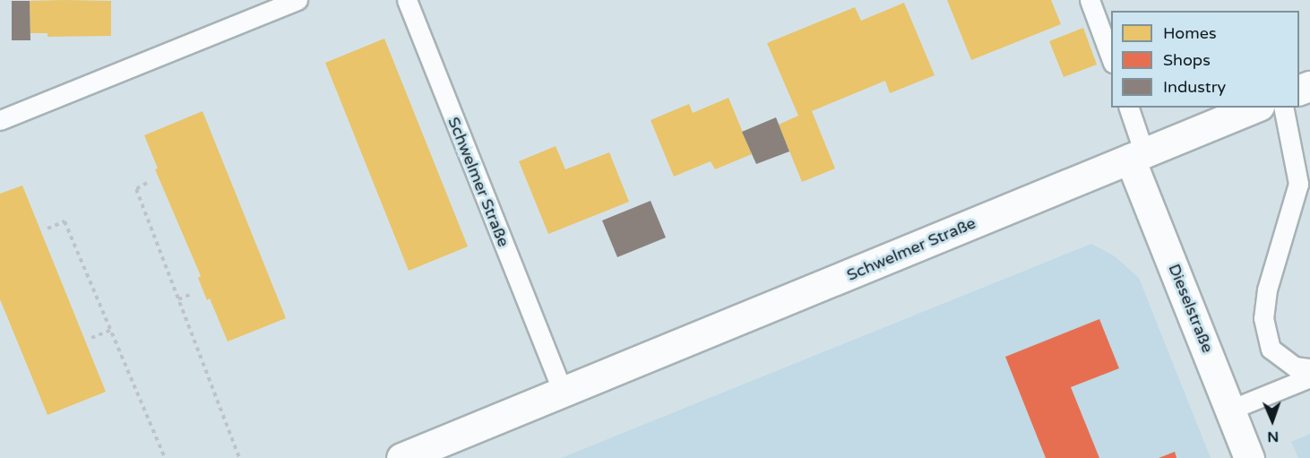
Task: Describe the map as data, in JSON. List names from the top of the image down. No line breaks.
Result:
{"streets":{"main road":["Schwelmer Straße","Dieselstraße"]},"crossings":[["Schwelmer Straße","Dieselstraße"]],"legend":["Homes","Shops","Industry"],"north":"bottom"}
